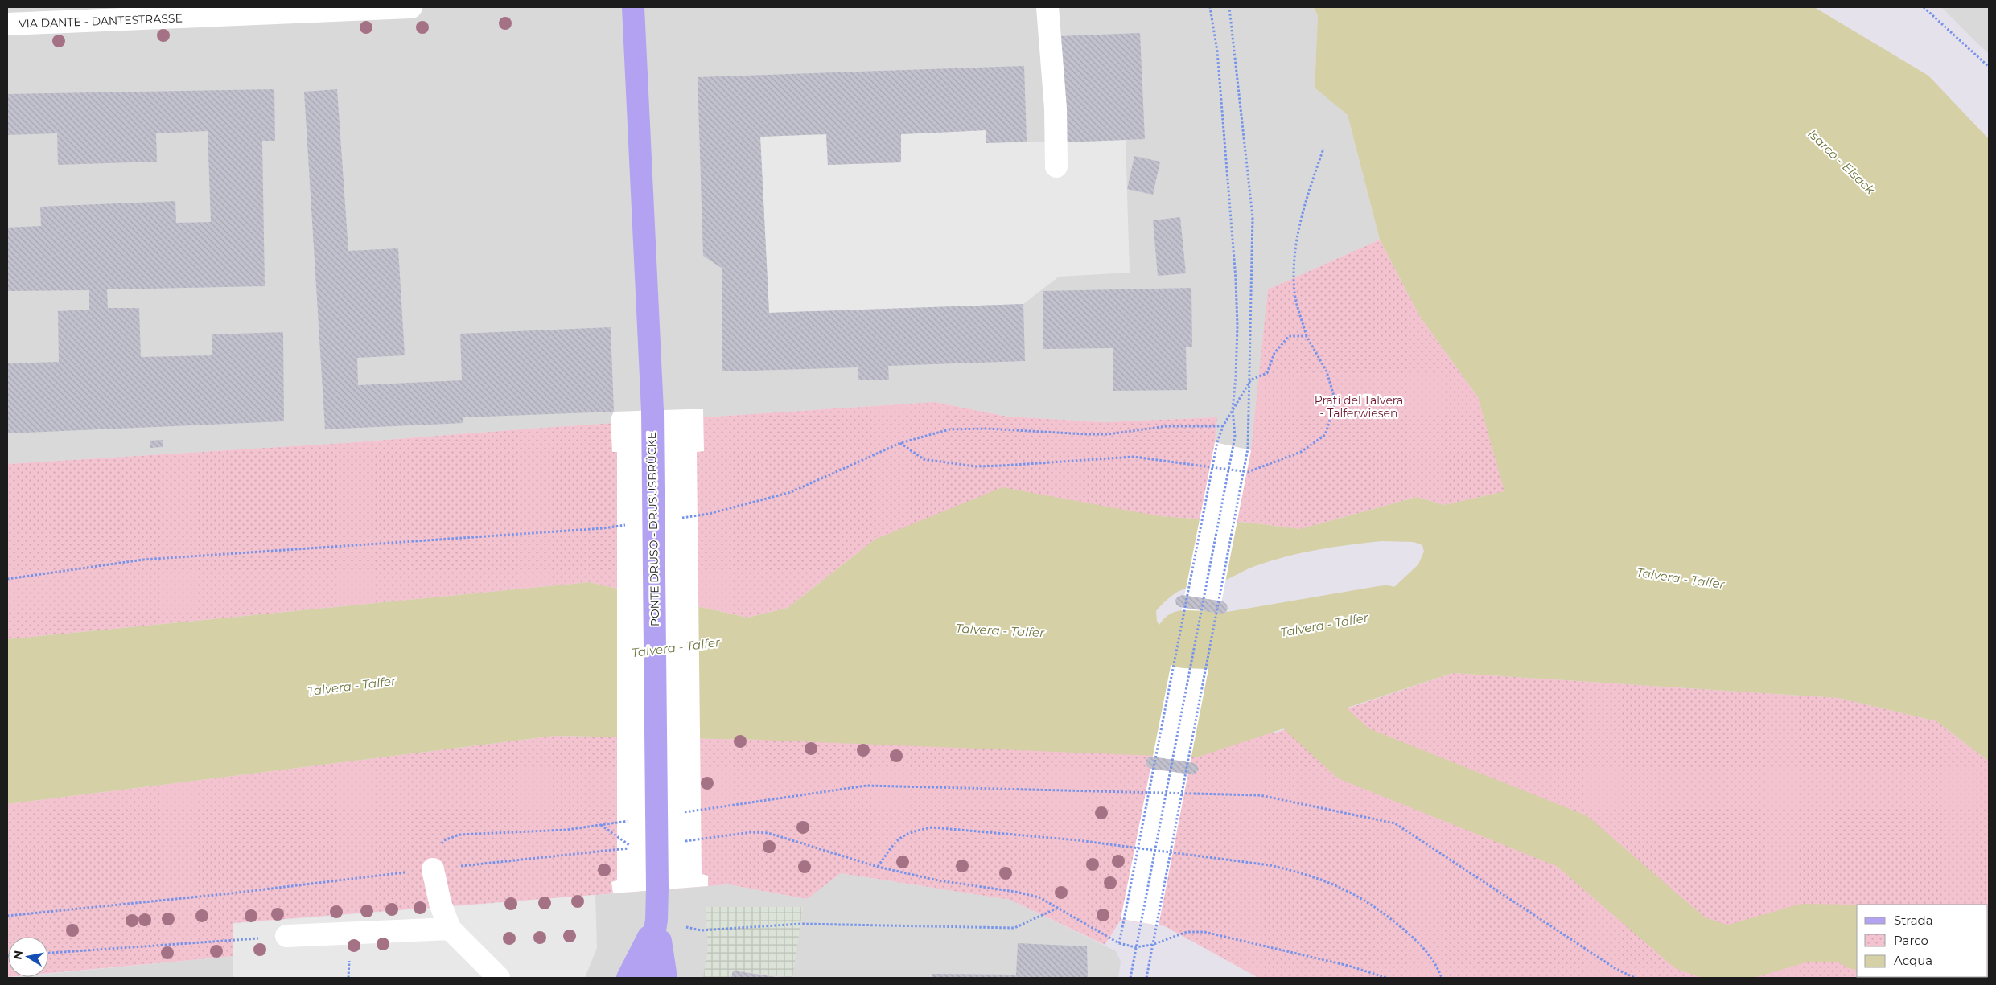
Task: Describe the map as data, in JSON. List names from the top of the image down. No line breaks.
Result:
{"streets":{"main road":["PONTE DRUSO - DRUSUSBRÜCKE"],"street":["VIA DANTE - DANTESTRASSE"]},"water":["Isarco - Eisack","Talvera - Talfer"],"parks":["Prati del Talvera - Talferwiesen"],"legend":["Strada","Parco","Acqua"],"north":"left"}
